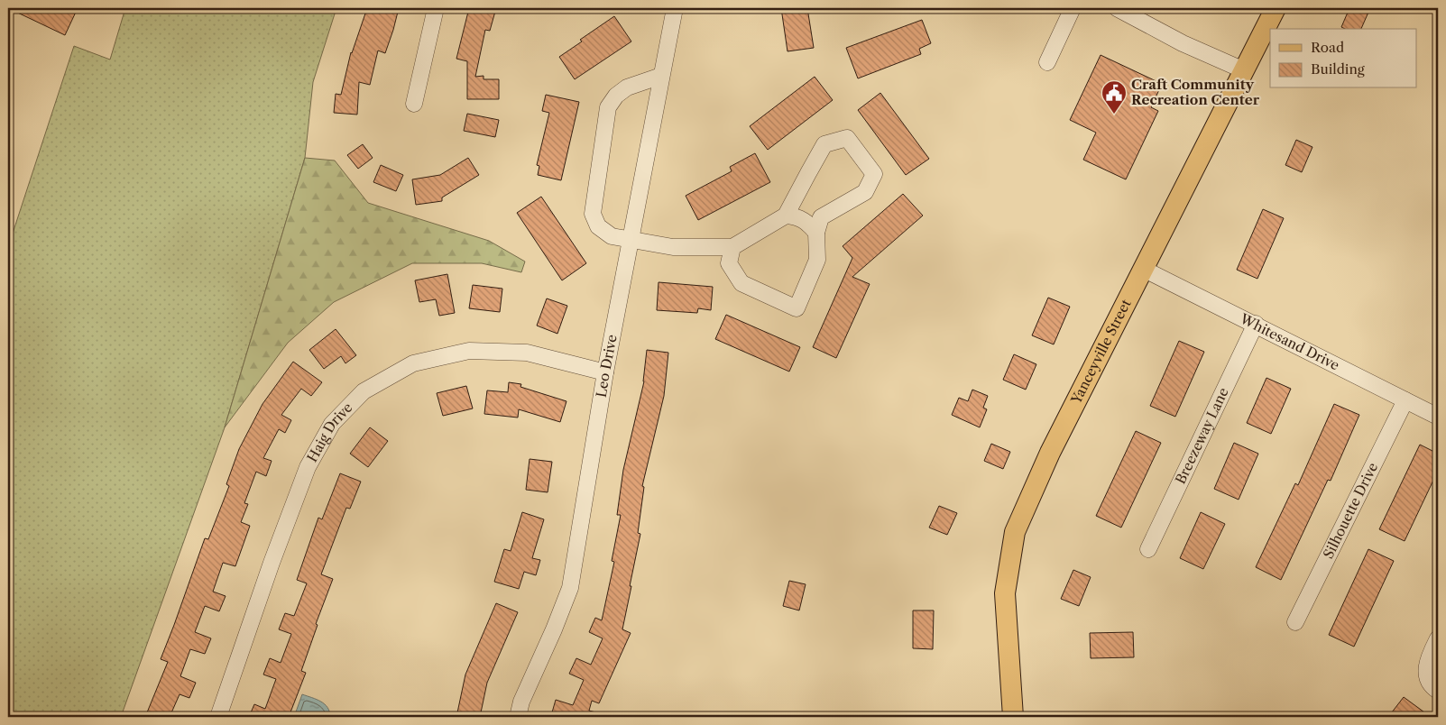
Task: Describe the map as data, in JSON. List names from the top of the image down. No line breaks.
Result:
{"streets":{"main road":["Yanceyville Street"],"street":["Whitesand Drive","Leo Drive","Haig Drive","Breezeway Lane","Silhouette Drive"]},"crossings":[["Whitesand Drive","Yanceyville Street"],["Whitesand Drive","Breezeway Lane"],["Whitesand Drive","Silhouette Drive"],["Leo Drive","Haig Drive"]],"places":{"public building":["Craft Community Recreation Center"]},"legend":["Road","Building"]}
